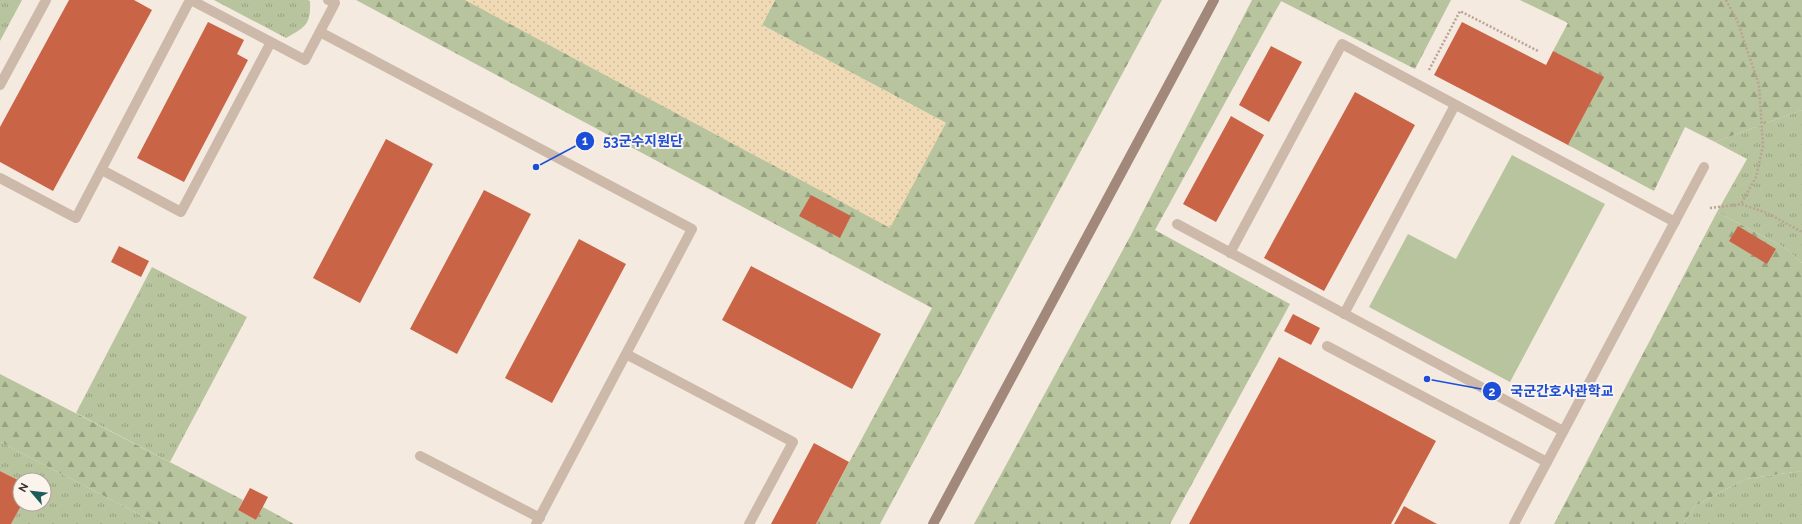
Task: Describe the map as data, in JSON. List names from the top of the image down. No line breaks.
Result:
{"places":["53군수지원단","국군간호사관학교"],"north":"top left"}
